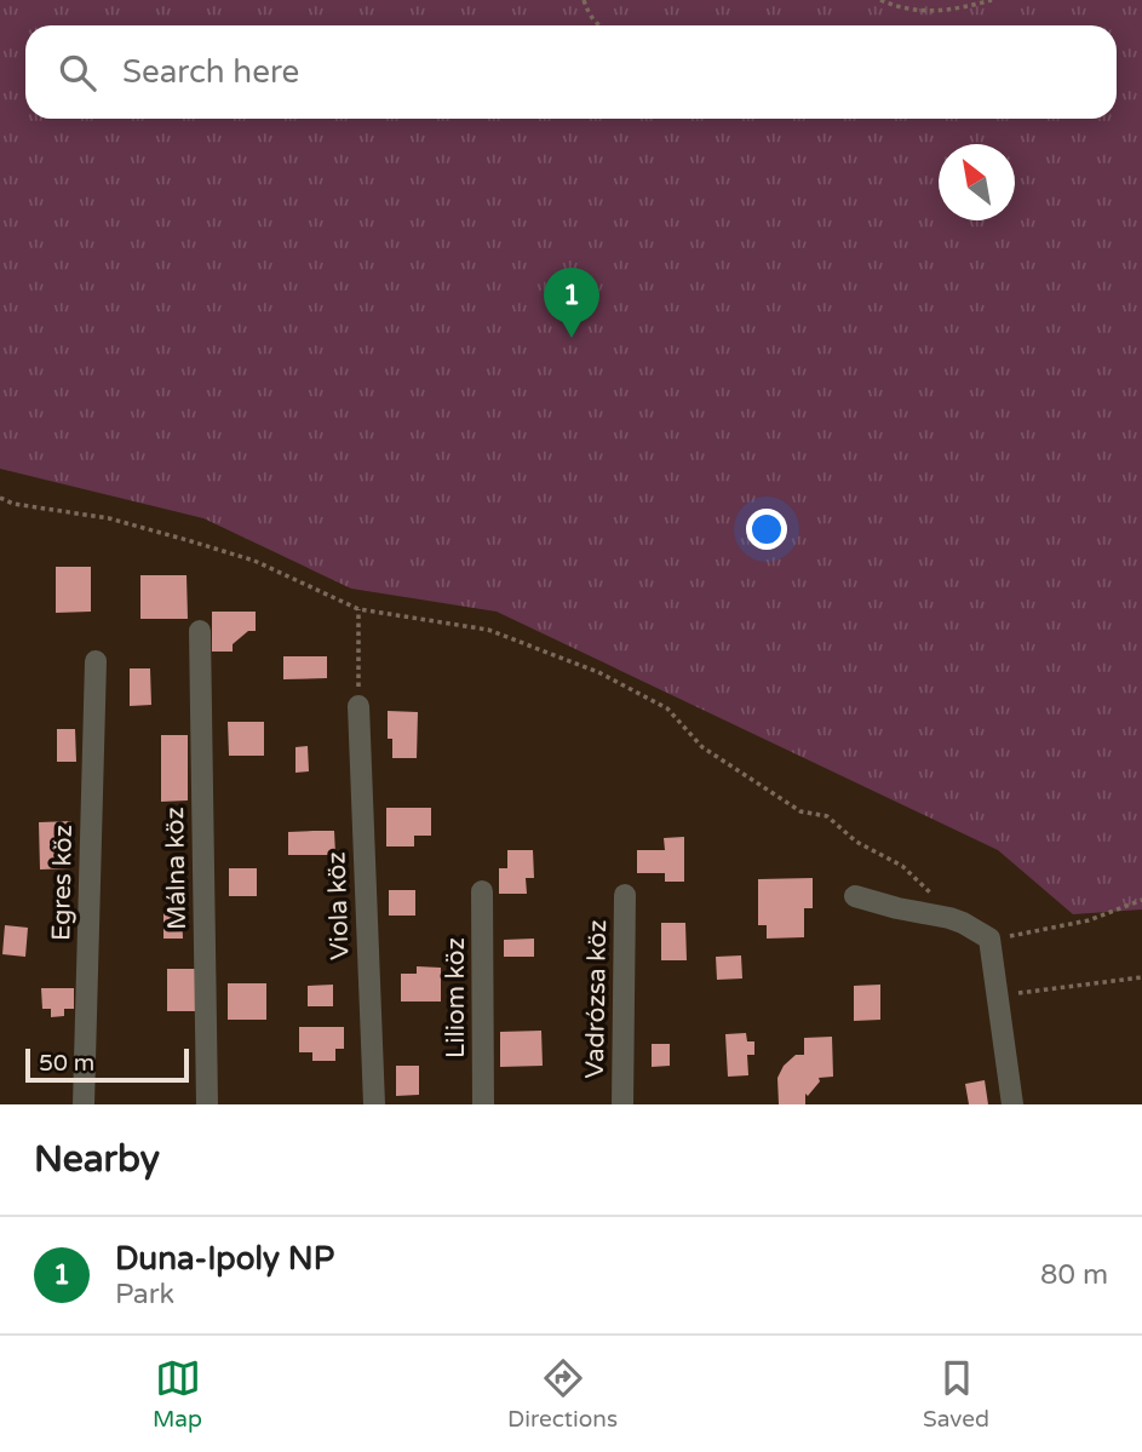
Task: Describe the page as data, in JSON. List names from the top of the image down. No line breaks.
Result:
{"streets":{"street":["Málna köz","Egres köz","Viola köz","Liliom köz","Vadrózsa köz"]},"scale_bar":"50 m","north":"top left","page":{"search":"Search here","pins":"1","scale":"50 m","heading":"Nearby","list":[{"mark":"1","name":"Duna-Ipoly NP","note":"Park","value":"80 m"}],"nav":["Map","Directions","Saved"]}}
